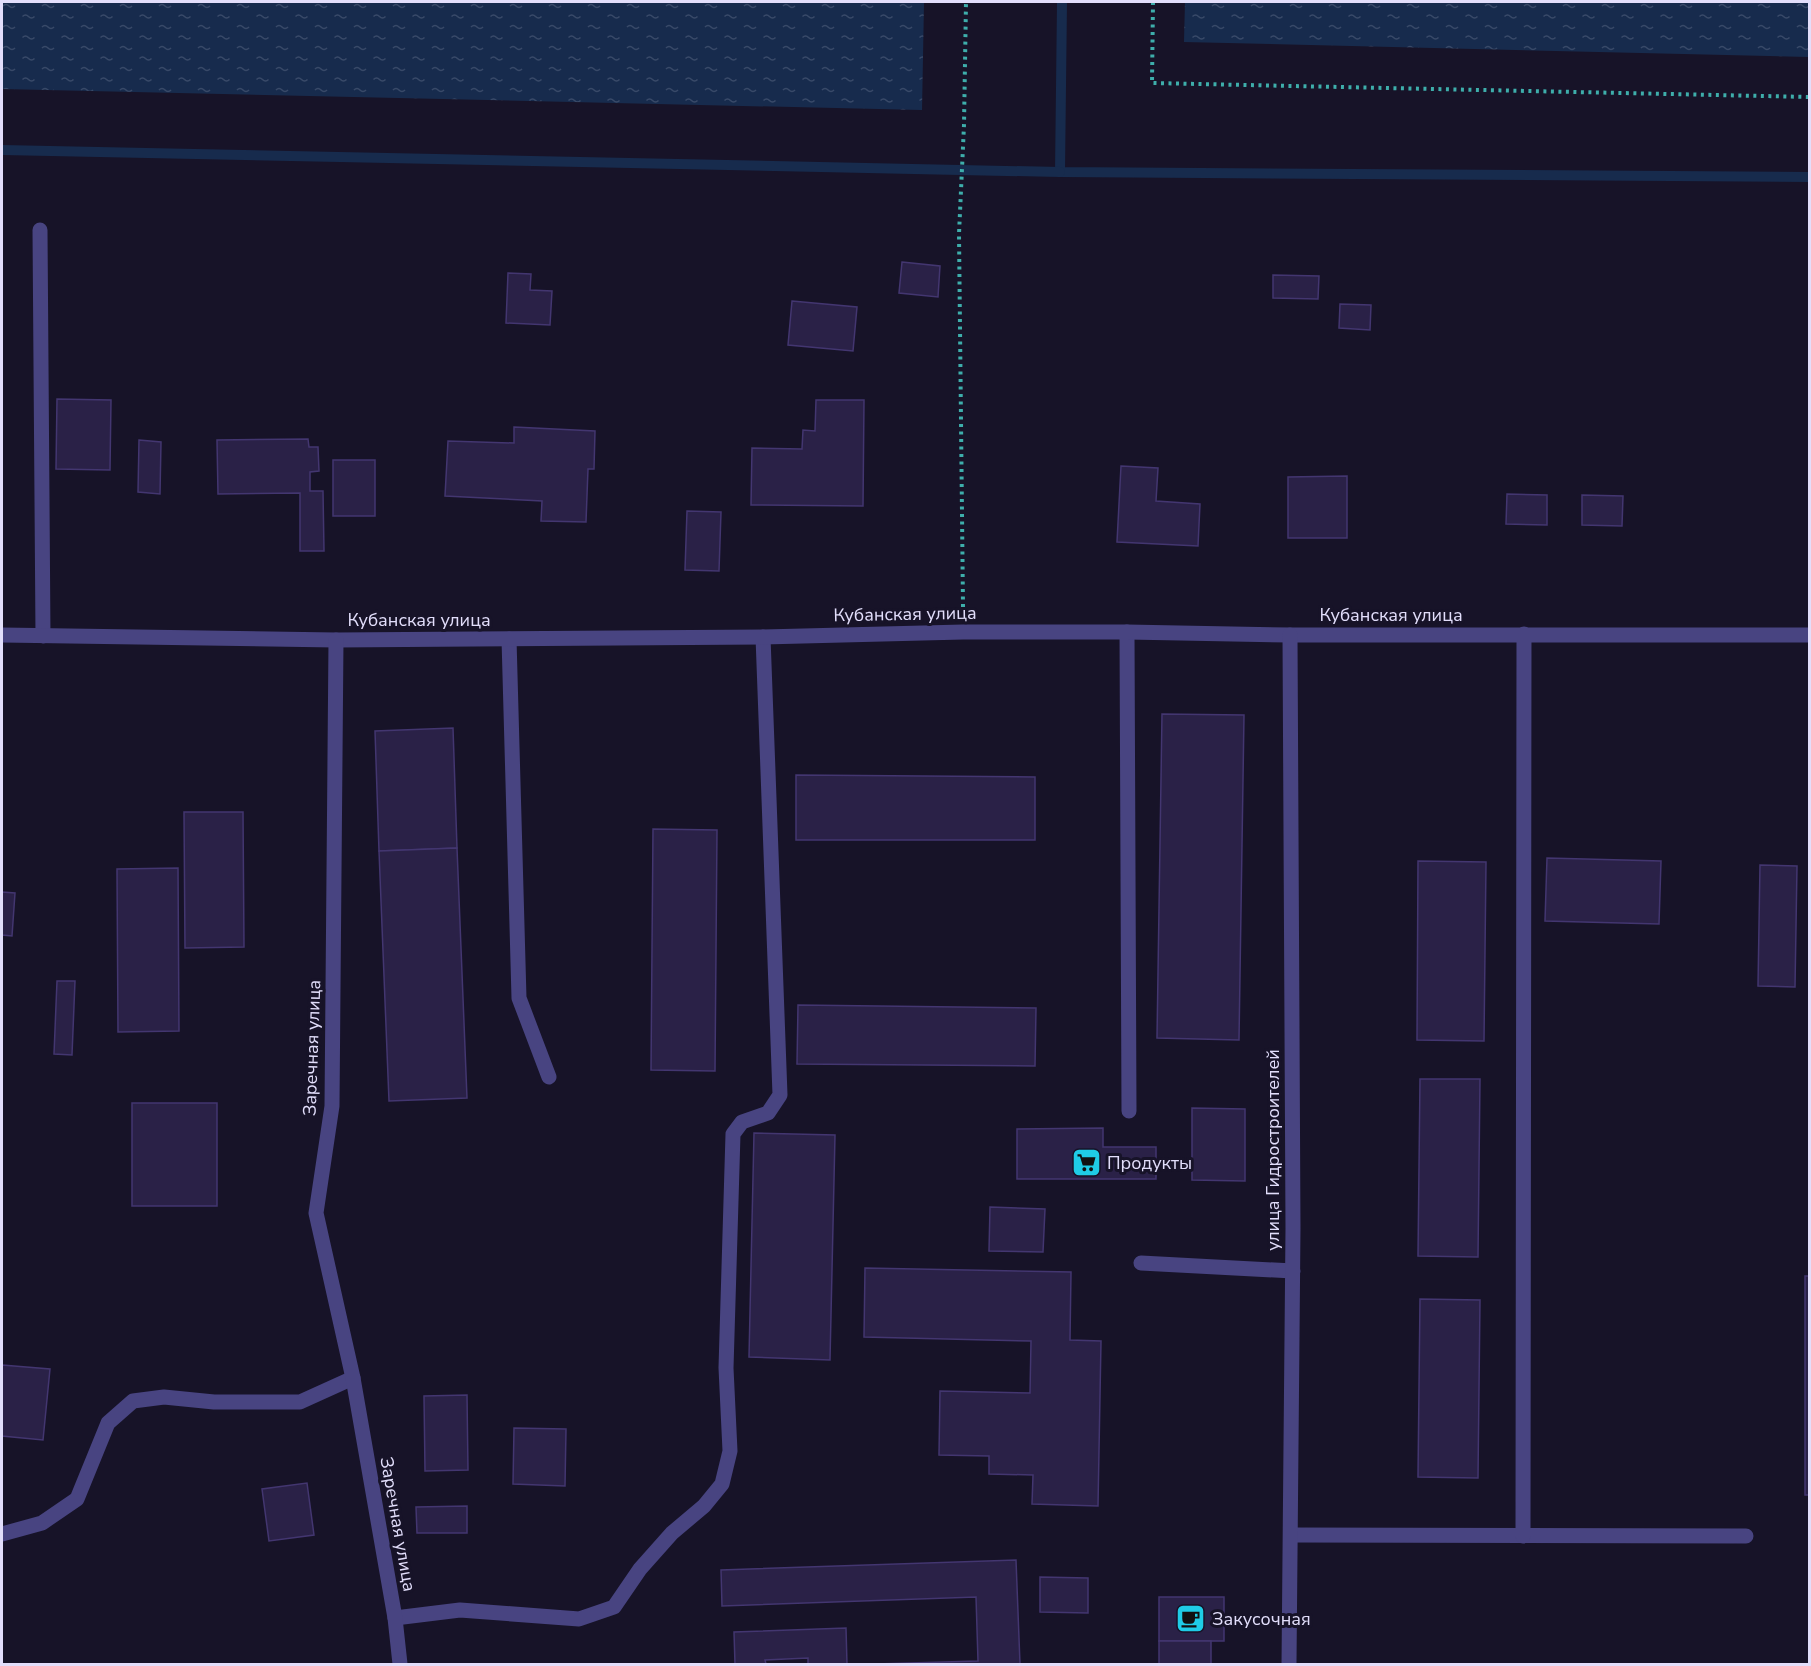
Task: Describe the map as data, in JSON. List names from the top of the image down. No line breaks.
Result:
{"streets":{"street":["Кубанская улица","Заречная улица","улица Гидростроителей"]},"crossings":[["Кубанская улица","Заречная улица"],["Кубанская улица","улица Гидростроителей"]],"places":{"supermarket":["Продукты"],"cafe":["Закусочная"]}}
